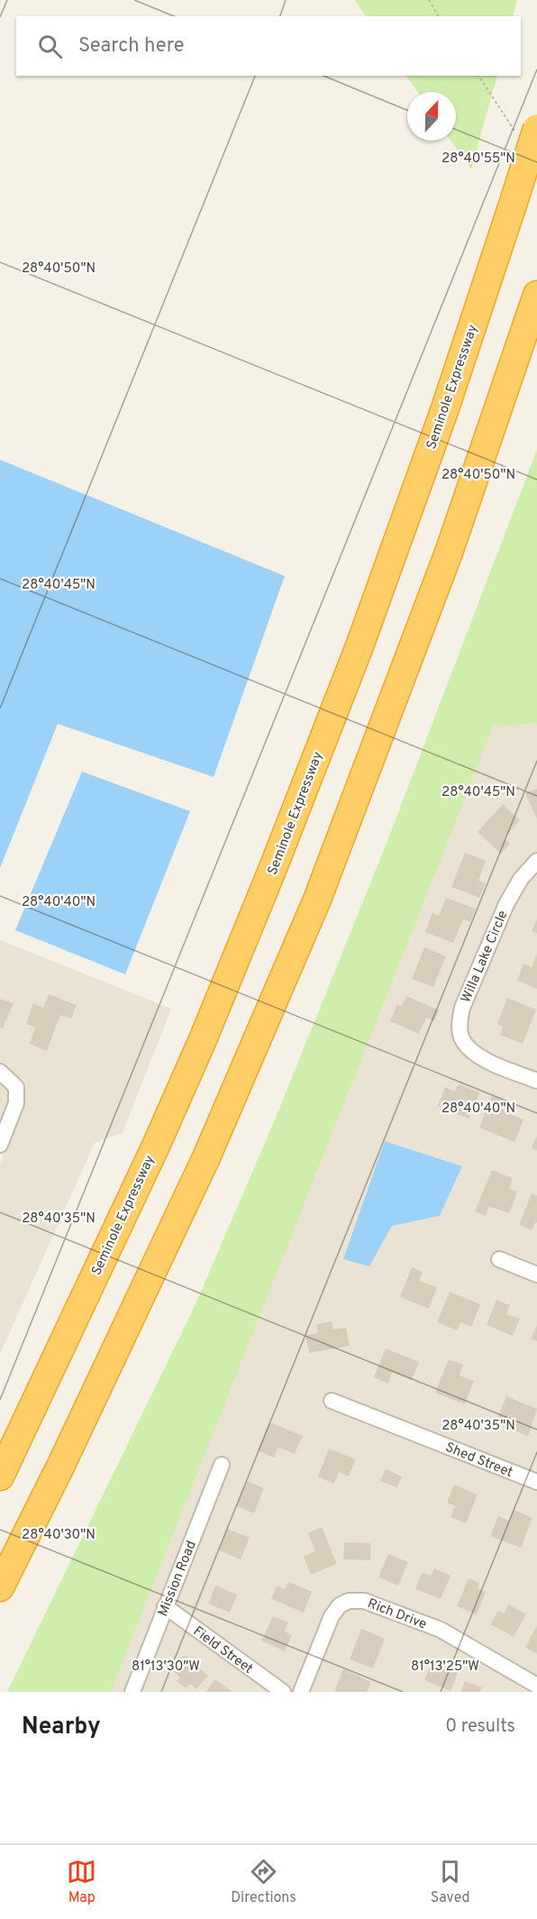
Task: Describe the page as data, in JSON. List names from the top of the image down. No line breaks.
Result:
{"streets":{"highway":["Seminole Expressway"],"street":["Willa Lake Circle","Shed Street","Mission Road","Rich Drive","Field Street"]},"crossings":[["Mission Road","Field Street"]],"north":"top","page":{"search":"Search here","heading":["Nearby","0 results"],"nav":["Map","Directions","Saved"]},"coordinates":["28°40'55\"N","28°40'50\"N","28°40'45\"N","28°40'40\"N","28°40'35\"N","28°40'30\"N","81°13'30\"W","81°13'25\"W"]}
